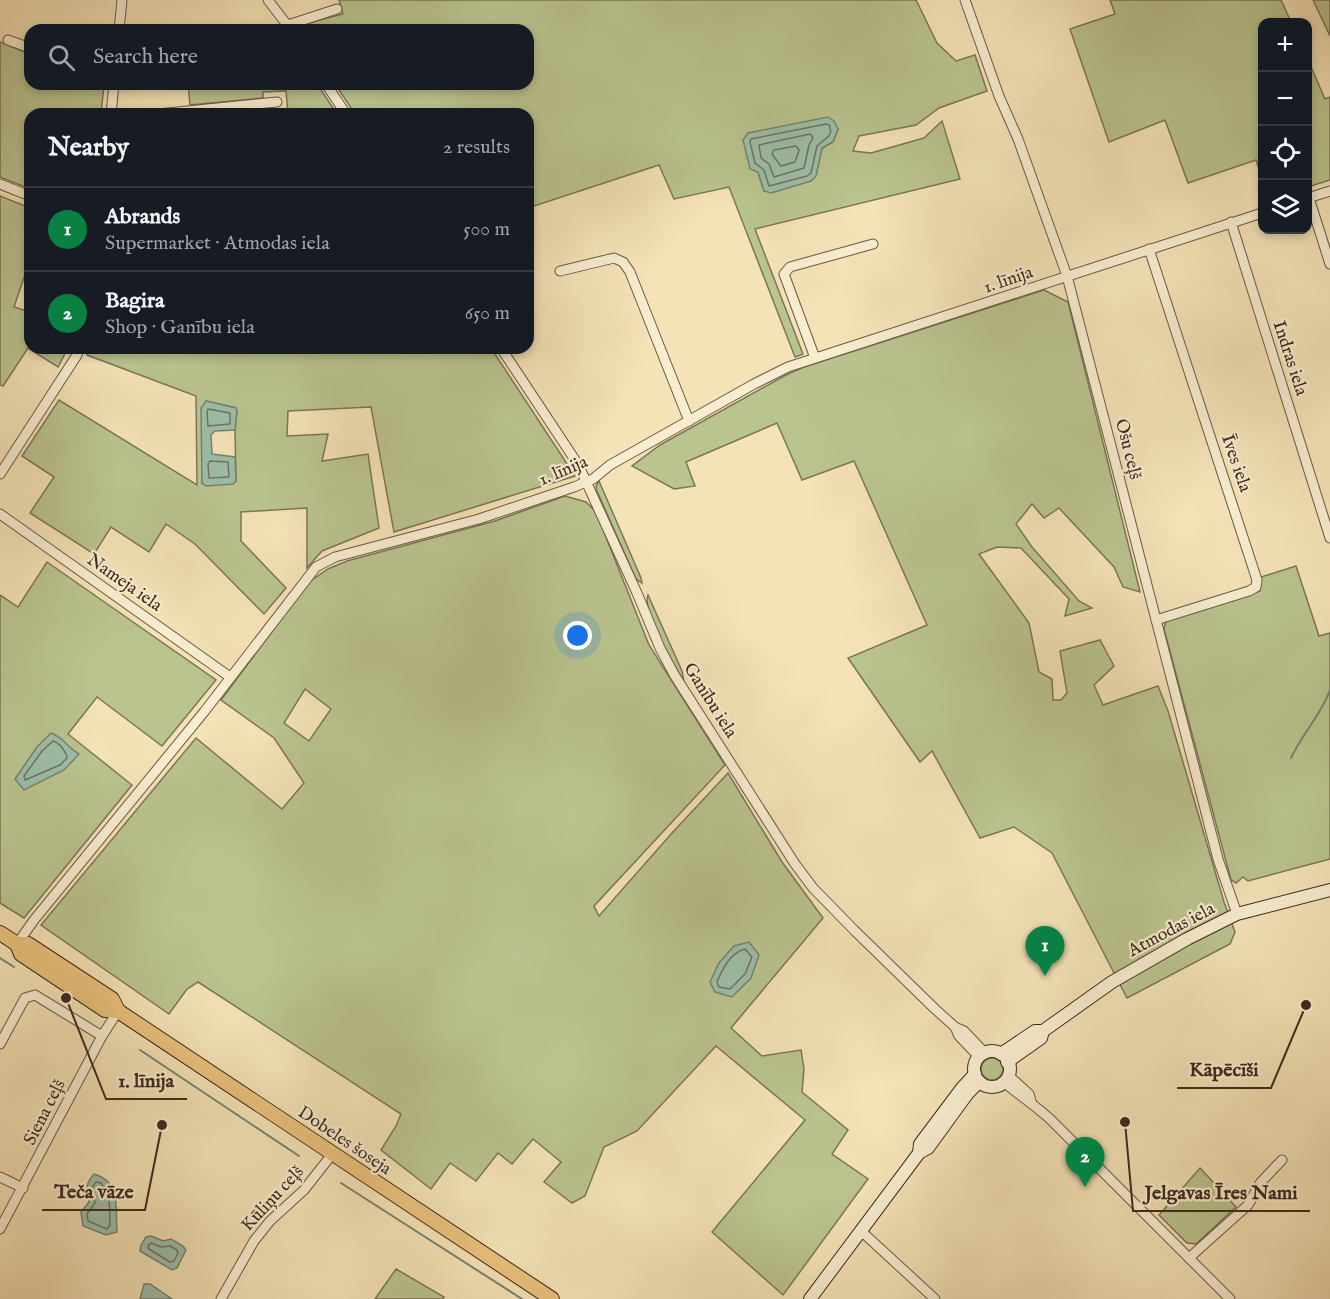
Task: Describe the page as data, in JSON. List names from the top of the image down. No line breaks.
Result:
{"streets":{"main road":["Atmodas iela","Dobeles šoseja"],"street":["1. līnija","Indras iela","Ošu ceļš","Īves iela","Nameja iela","Ganību iela","Siena ceļš","Kūliņu ceļš"]},"crossings":[["1. līnija","Indras iela"],["1. līnija","Ošu ceļš"],["1. līnija","Īves iela"],["1. līnija","Nameja iela"],["1. līnija","Ganību iela"],["1. līnija","Dobeles šoseja"],["Ošu ceļš","Īves iela"],["Ošu ceļš","Atmodas iela"],["Ganību iela","Atmodas iela"],["Siena ceļš","Dobeles šoseja"],["Dobeles šoseja","Kūliņu ceļš"]],"places":["1. līnija","Kāpēcīši","Jelgavas Īres Nami","Teča vāze"],"page":{"map_buttons":["+","−"],"search":"Search here","heading":["Nearby","2 results"],"list":[{"mark":"1","name":"Abrands","note":"Supermarket · Atmodas iela","value":"500 m"},{"mark":"2","name":"Bagira","note":"Shop · Ganību iela","value":"650 m"}],"pins":["1","2"]}}
